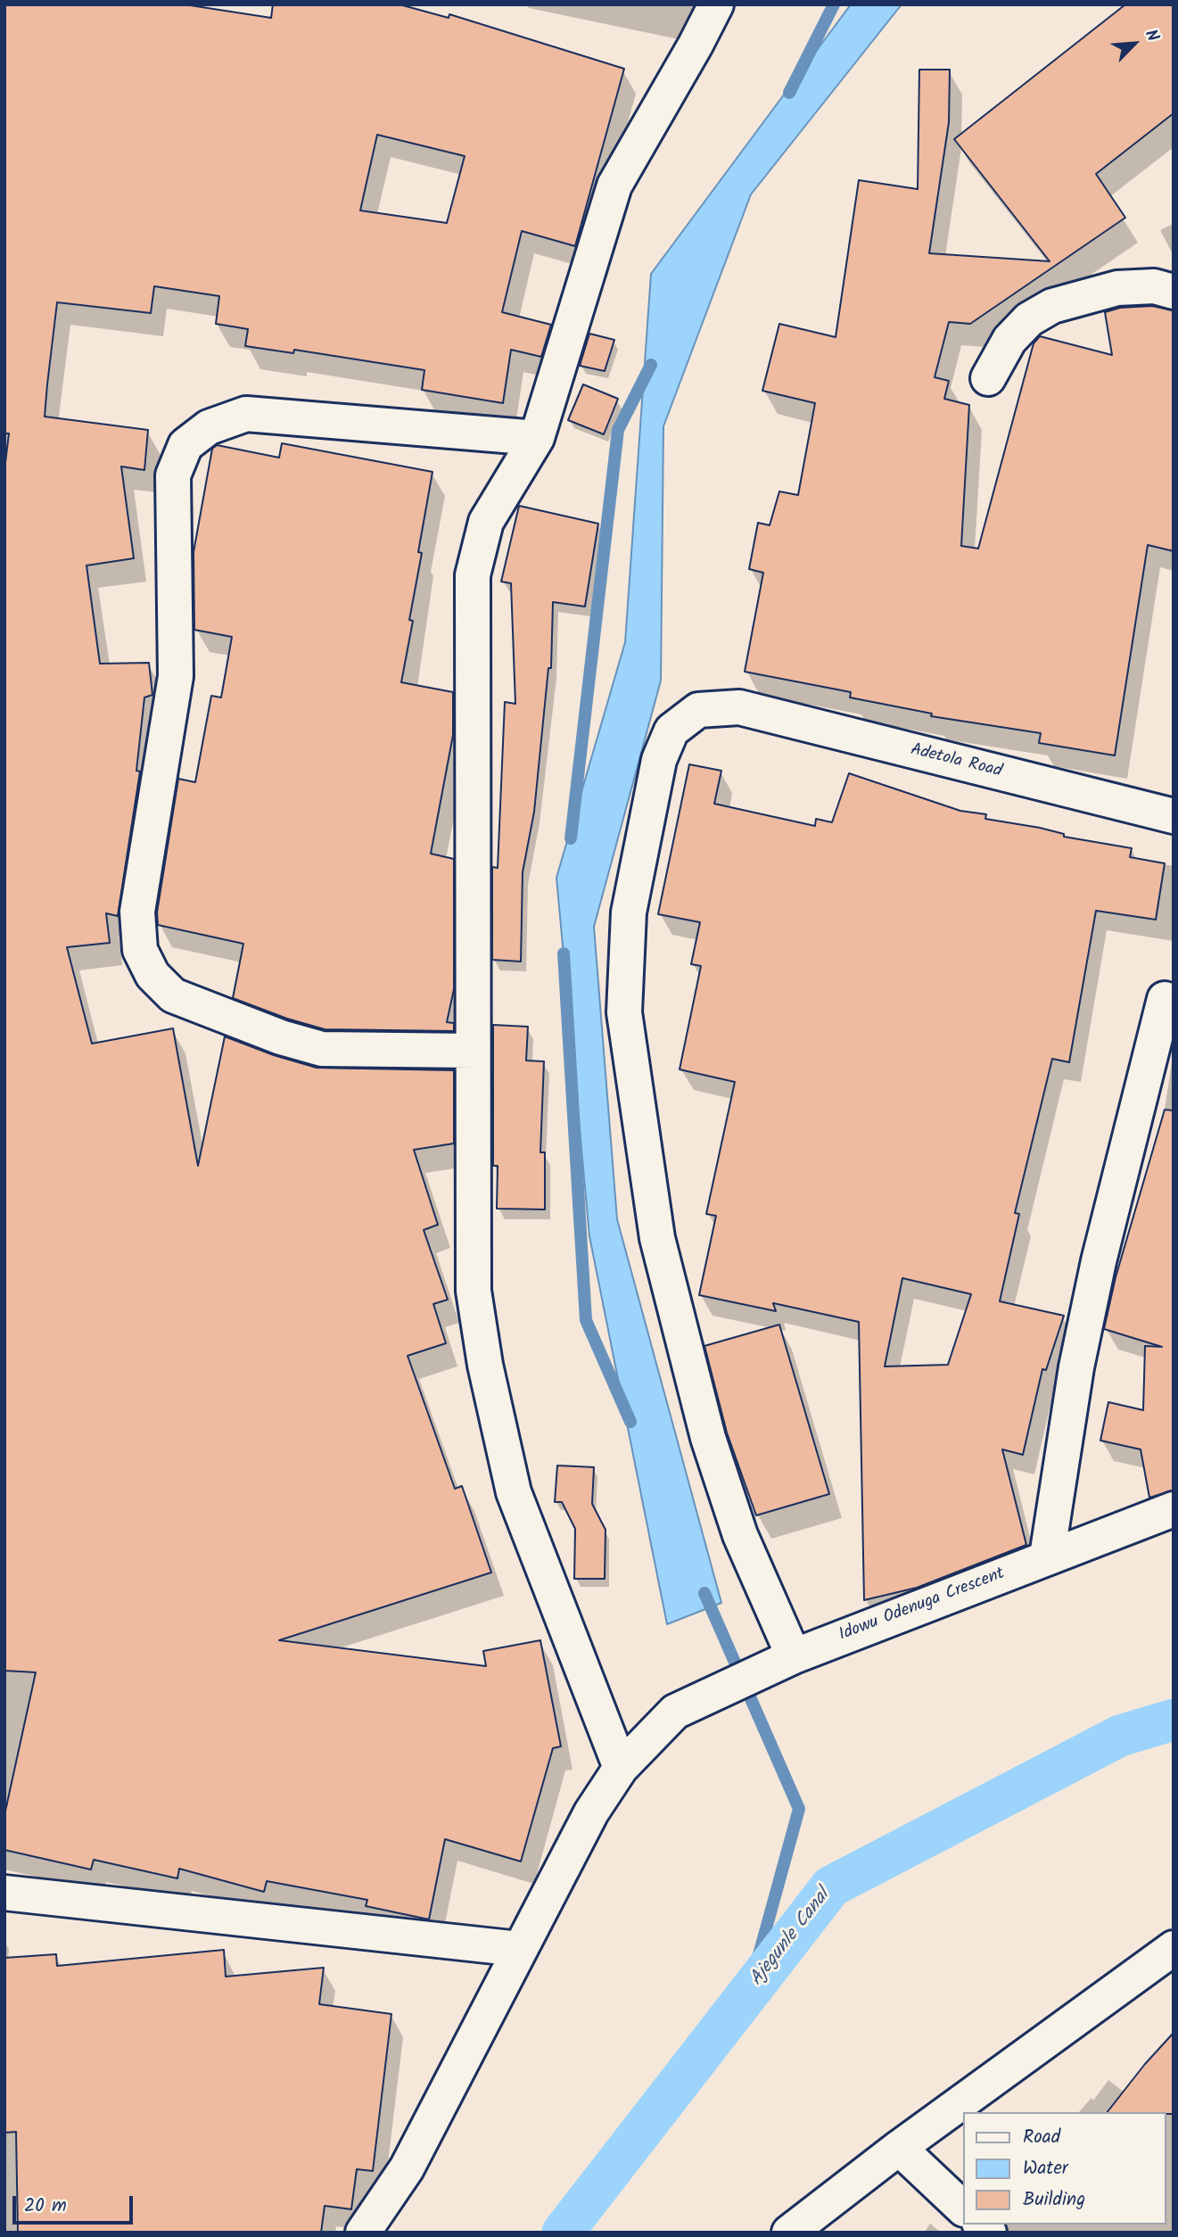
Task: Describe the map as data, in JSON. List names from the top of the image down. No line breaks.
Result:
{"streets":{"street":["Adetola Road","Idowu Odenuga Crescent"]},"crossings":[["Adetola Road","Idowu Odenuga Crescent"]],"water":["Ajegunle Canal"],"legend":["Road","Water","Building"],"scale_bar":"20 m","north":"top right"}
